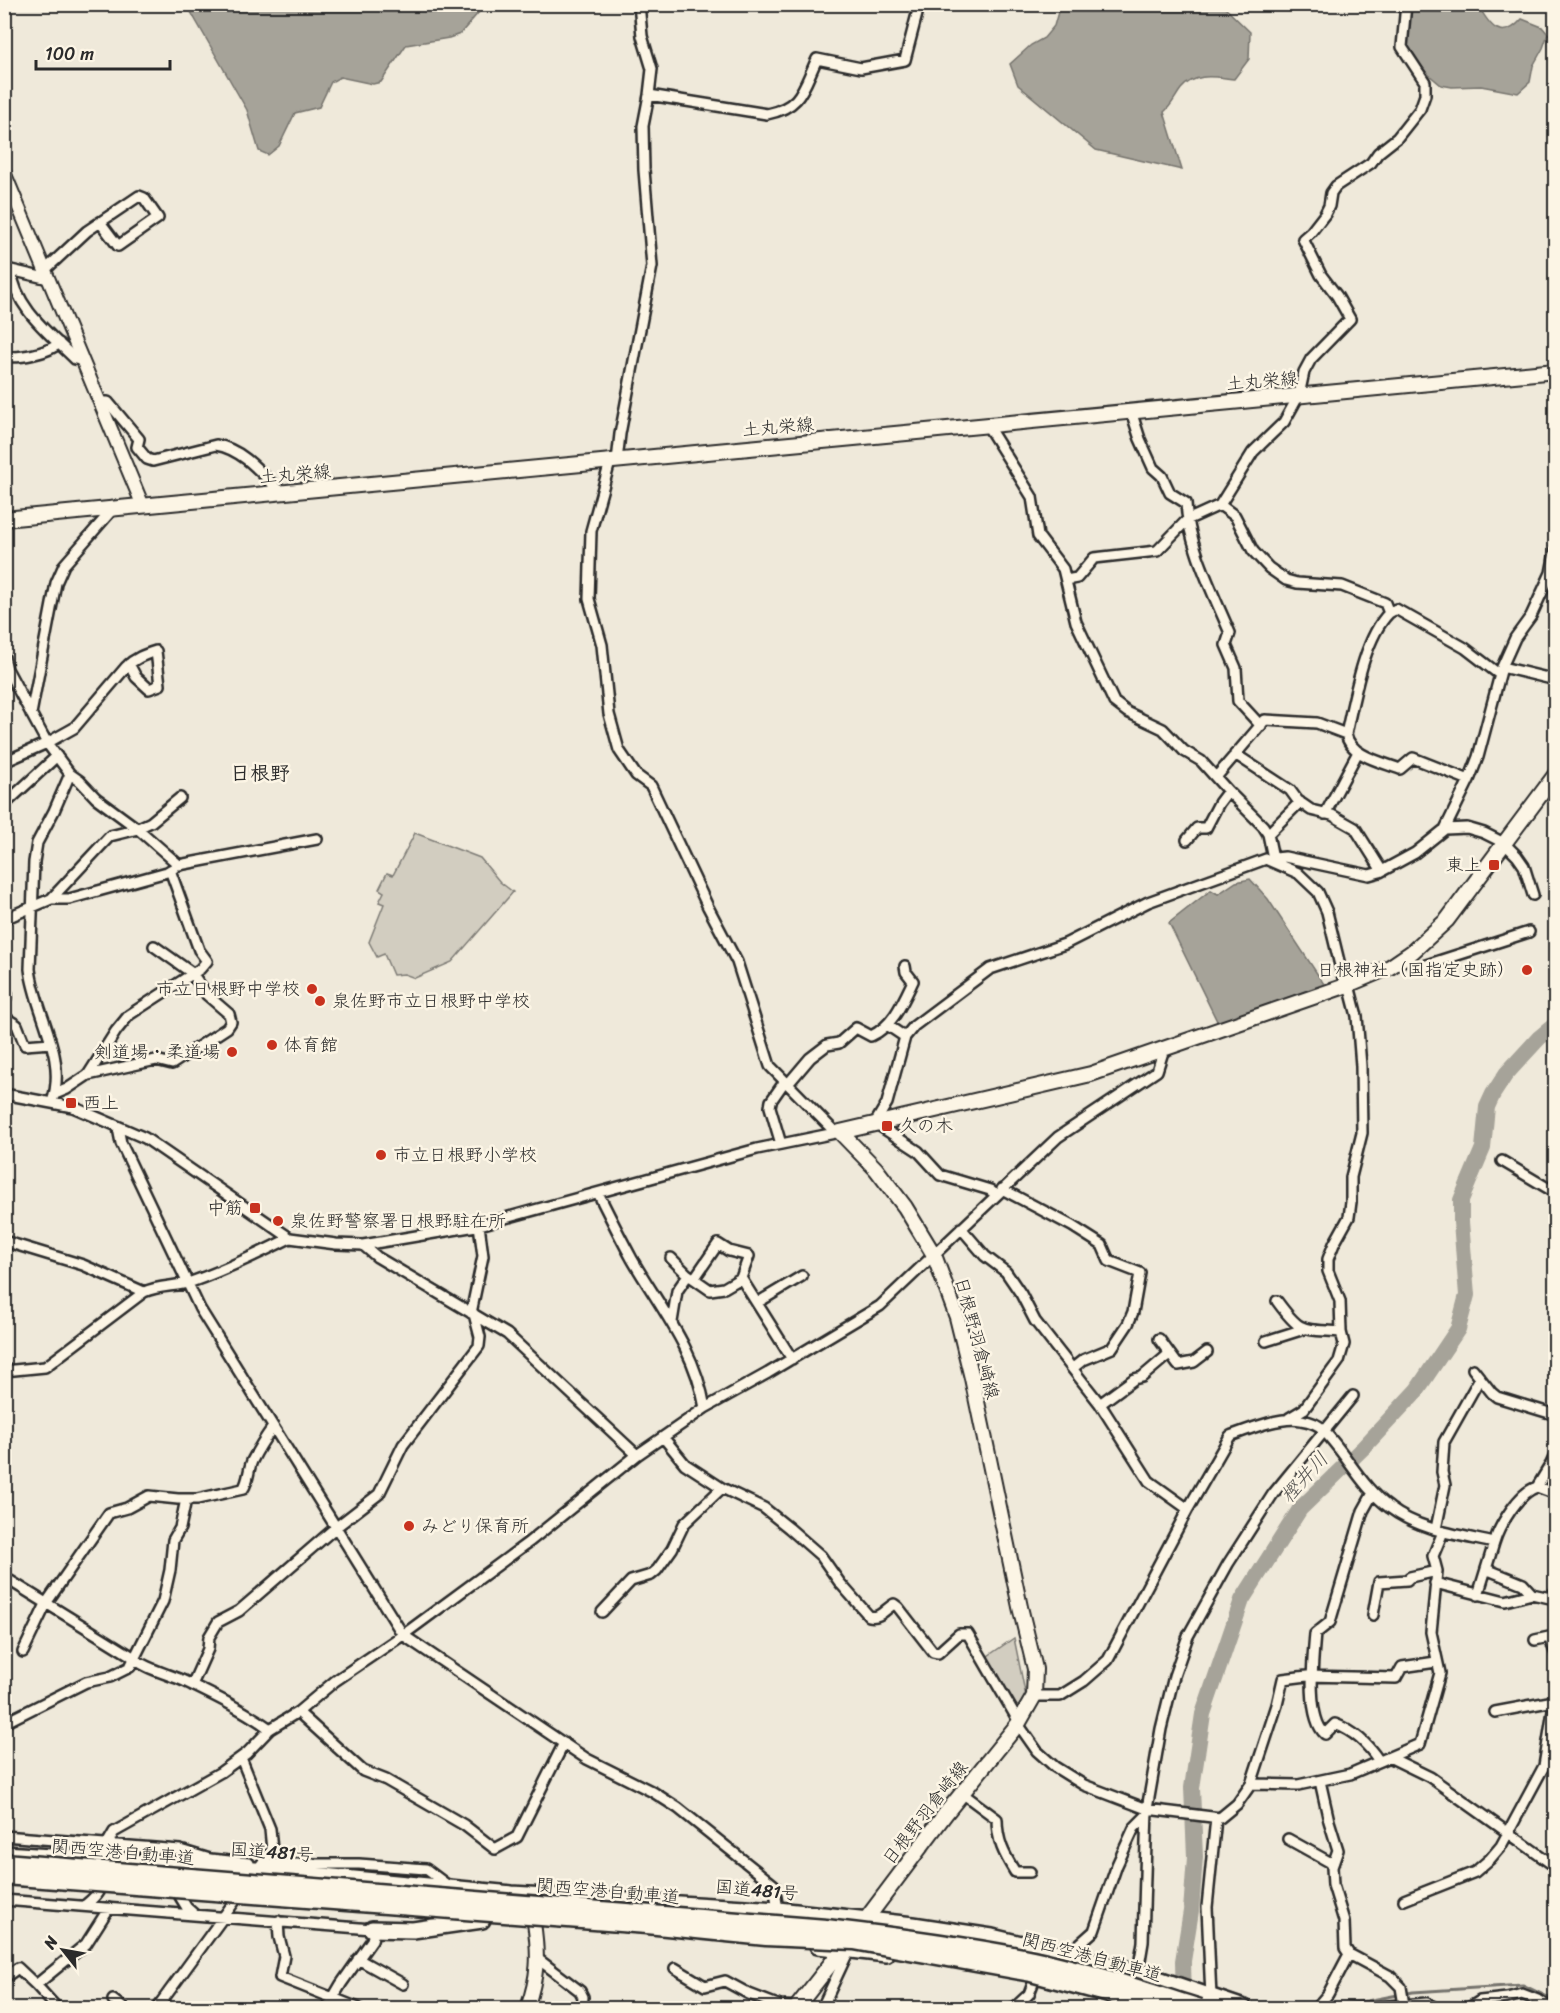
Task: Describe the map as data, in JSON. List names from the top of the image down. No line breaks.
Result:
{"streets":{"highway":["関西空港自動車道","国道481号"],"main road":["土丸栄線","日根野羽倉崎線"]},"crossings":[["日根野羽倉崎線","国道481号"],["関西空港自動車道","国道481号"]],"districts":["日根野"],"water":["樫井川"],"places":{"transit":["東上","西上","久の木","中筋"],"other":["日根神社（国指定史跡）","市立日根野中学校","泉佐野市立日根野中学校","体育館","剣道場・柔道場","市立日根野小学校","泉佐野警察署日根野駐在所","みどり保育所"]},"scale_bar":"100 m","north":"top left"}
